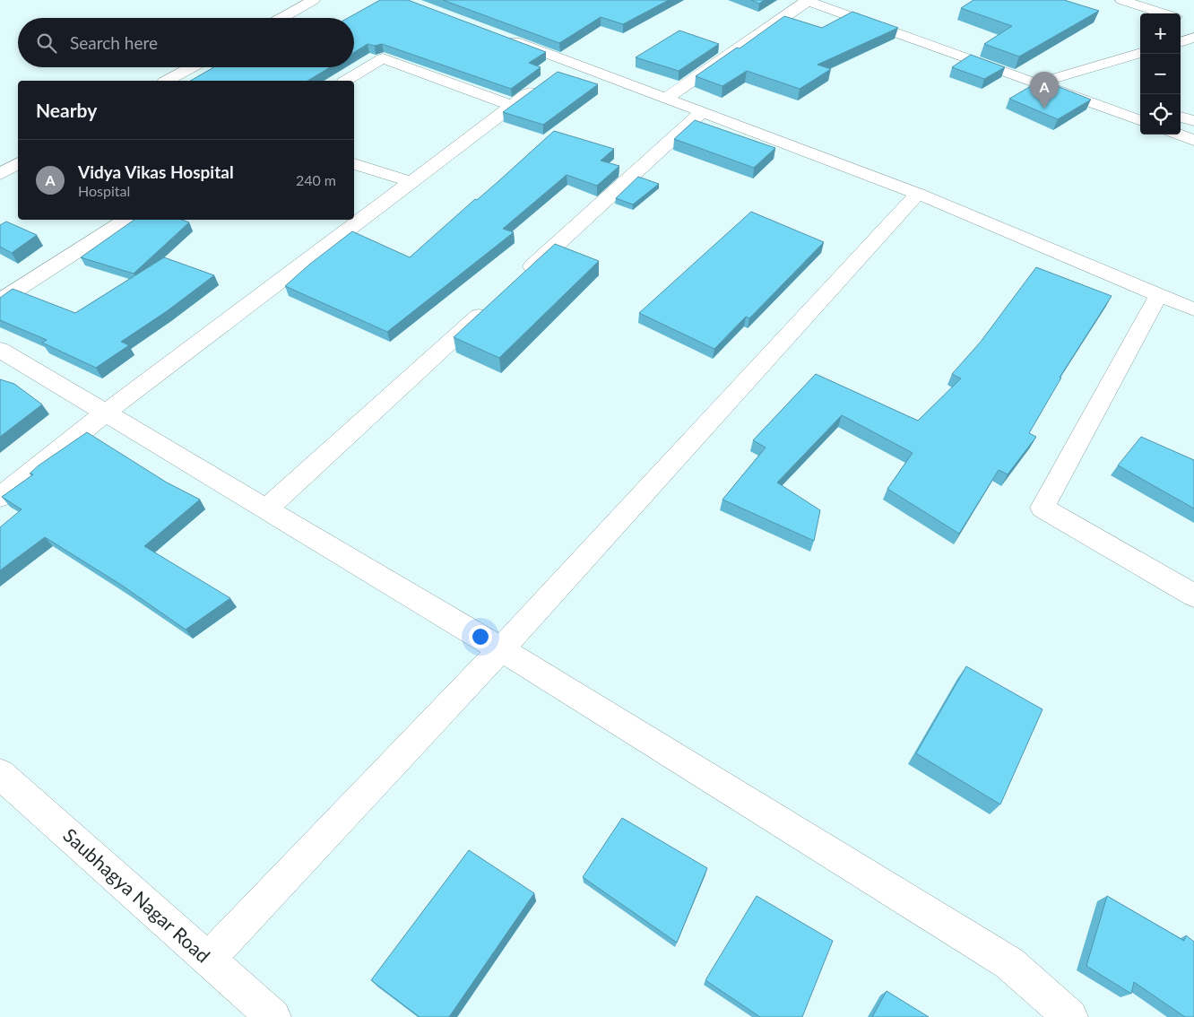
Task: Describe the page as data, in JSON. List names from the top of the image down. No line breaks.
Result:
{"streets":{"street":["Saubhagya Nagar Road"]},"page":{"map_buttons":["+","−"],"search":"Search here","pins":"A","heading":"Nearby","list":[{"mark":"A","name":"Vidya Vikas Hospital","note":"Hospital","value":"240 m"}]}}
